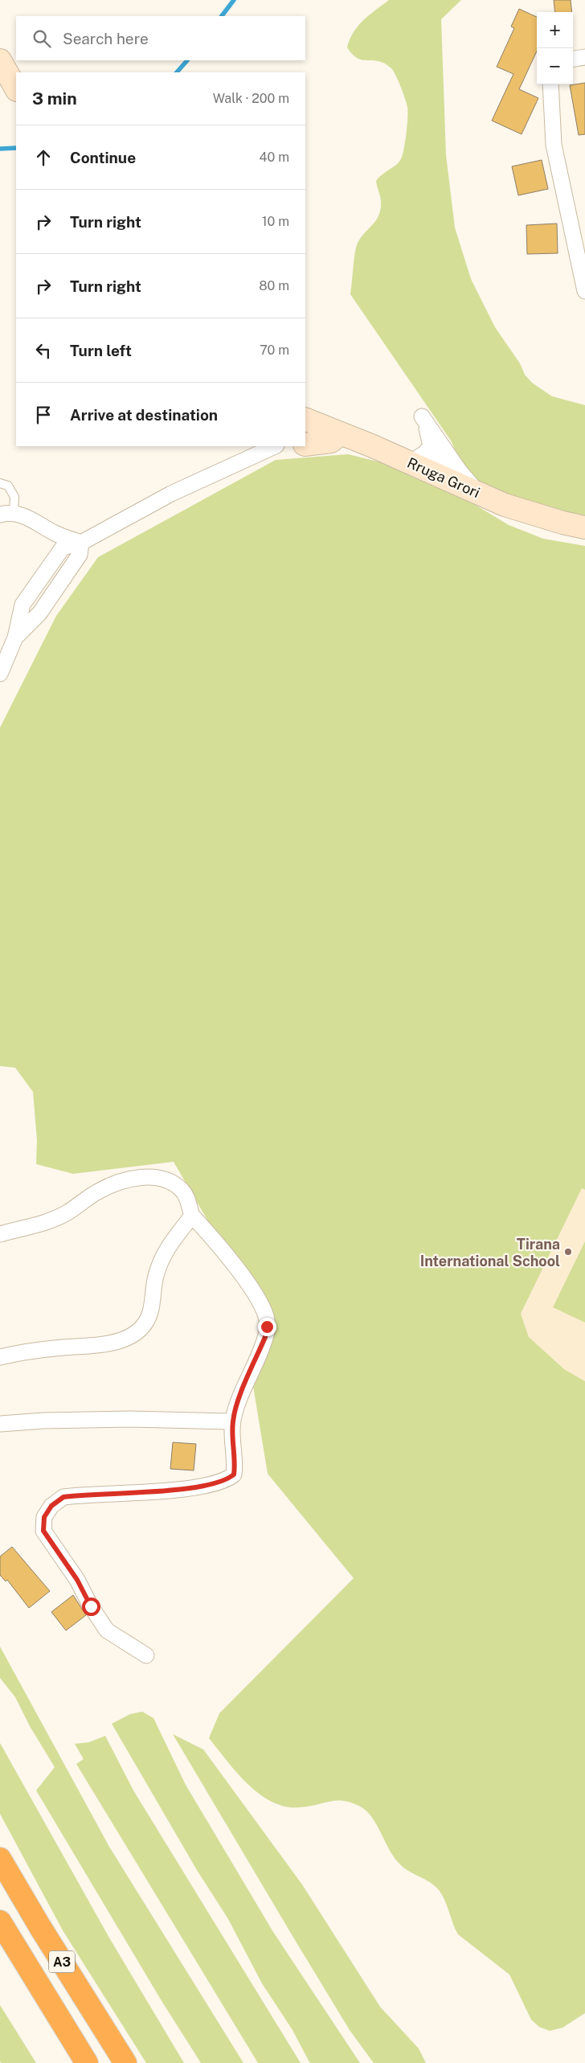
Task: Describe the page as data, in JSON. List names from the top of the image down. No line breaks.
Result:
{"streets":{"highway":["A3"],"main road":["Rruga Grori"]},"places":["Tirana International School"],"page":{"map_buttons":["+","−"],"search":"Search here","heading":["3 min","Walk · 200 m"],"list":[["Continue","40 m"],["Turn right","10 m"],["Turn right","80 m"],["Turn left","70 m"],"Arrive at destination"]}}
